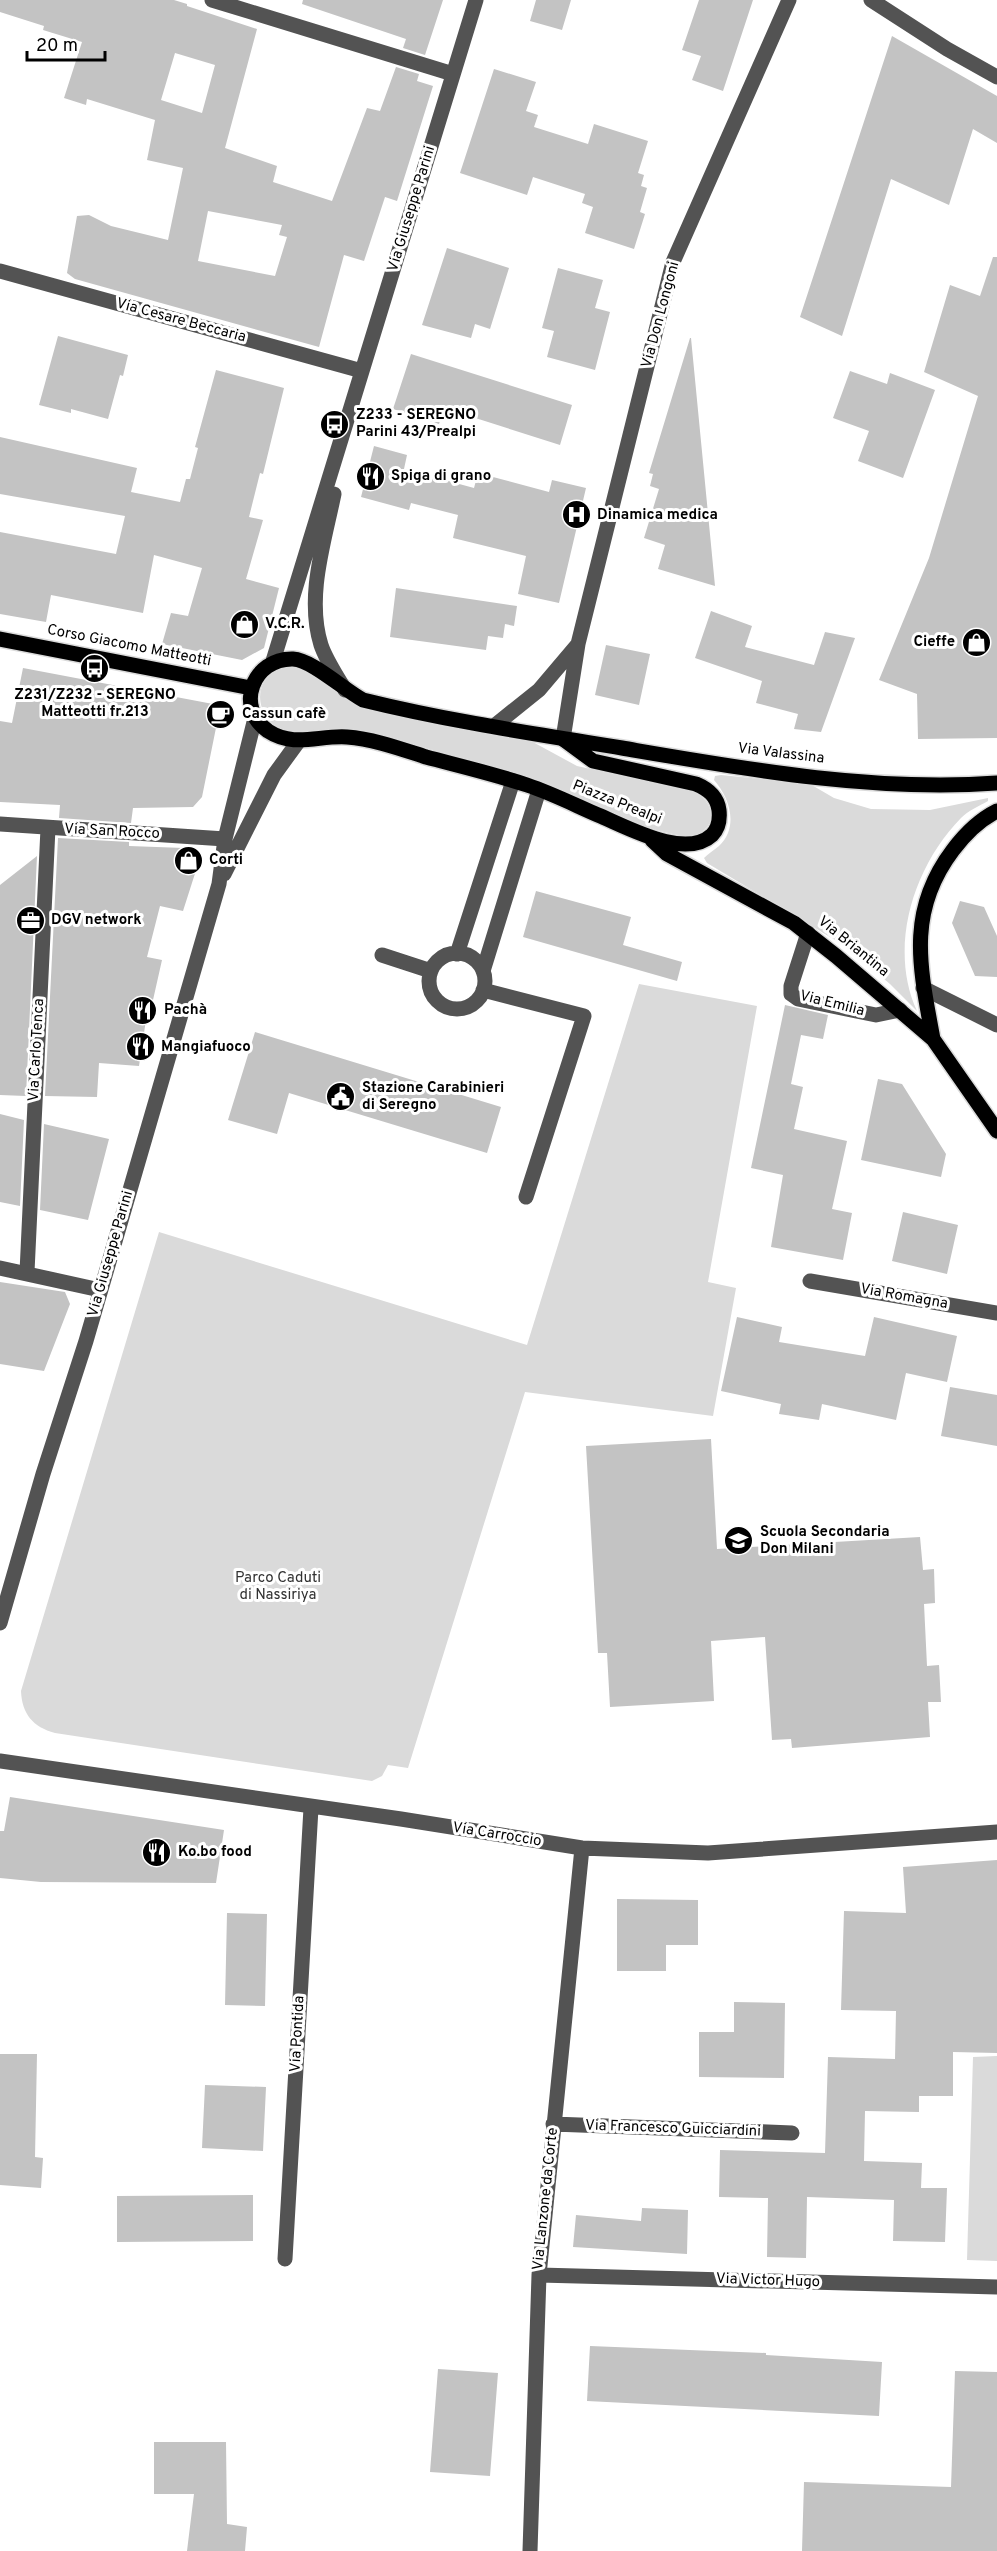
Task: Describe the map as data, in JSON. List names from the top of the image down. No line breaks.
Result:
{"streets":{"main road":["Corso Giacomo Matteotti","Via Valassina","Piazza Prealpi","Via Briantina"],"street":["Via Giuseppe Parini","Via Don Longoni","Via Cesare Beccaria","Via San Rocco","Via Emilia","Via Carlo Tenca","Via Romagna","Via Carroccio","Via Pontida","Via Francesco Guicciardini","Via Lanzone da Corte","Via Victor Hugo"]},"crossings":[["Via Giuseppe Parini","Via Cesare Beccaria"],["Via Giuseppe Parini","Piazza Prealpi"],["Via Giuseppe Parini","Via San Rocco"],["Via Don Longoni","Via Valassina"],["Via Don Longoni","Piazza Prealpi"],["Via Valassina","Piazza Prealpi"],["Piazza Prealpi","Via Briantina"],["Via San Rocco","Via Carlo Tenca"],["Via Briantina","Via Emilia"],["Via Carroccio","Via Pontida"],["Via Carroccio","Via Lanzone da Corte"],["Via Francesco Guicciardini","Via Lanzone da Corte"],["Via Lanzone da Corte","Via Victor Hugo"]],"parks":["Parco Caduti di Nassiriya"],"places":{"bus stop":["Z233 - SEREGNO Parini 43/Prealpi","Z231/Z232 - SEREGNO Matteotti fr.213"],"restaurant":["Spiga di grano","Pachà","Mangiafuoco","Ko.bo food"],"hospital":["Dinamica medica"],"shop":["V.C.R.","Cieffe","Corti"],"cafe":["Cassun cafè"],"office":["DGV network"],"public building":["Stazione Carabinieri di Seregno"],"school or university":["Scuola Secondaria Don Milani"]},"scale_bar":"20 m"}
